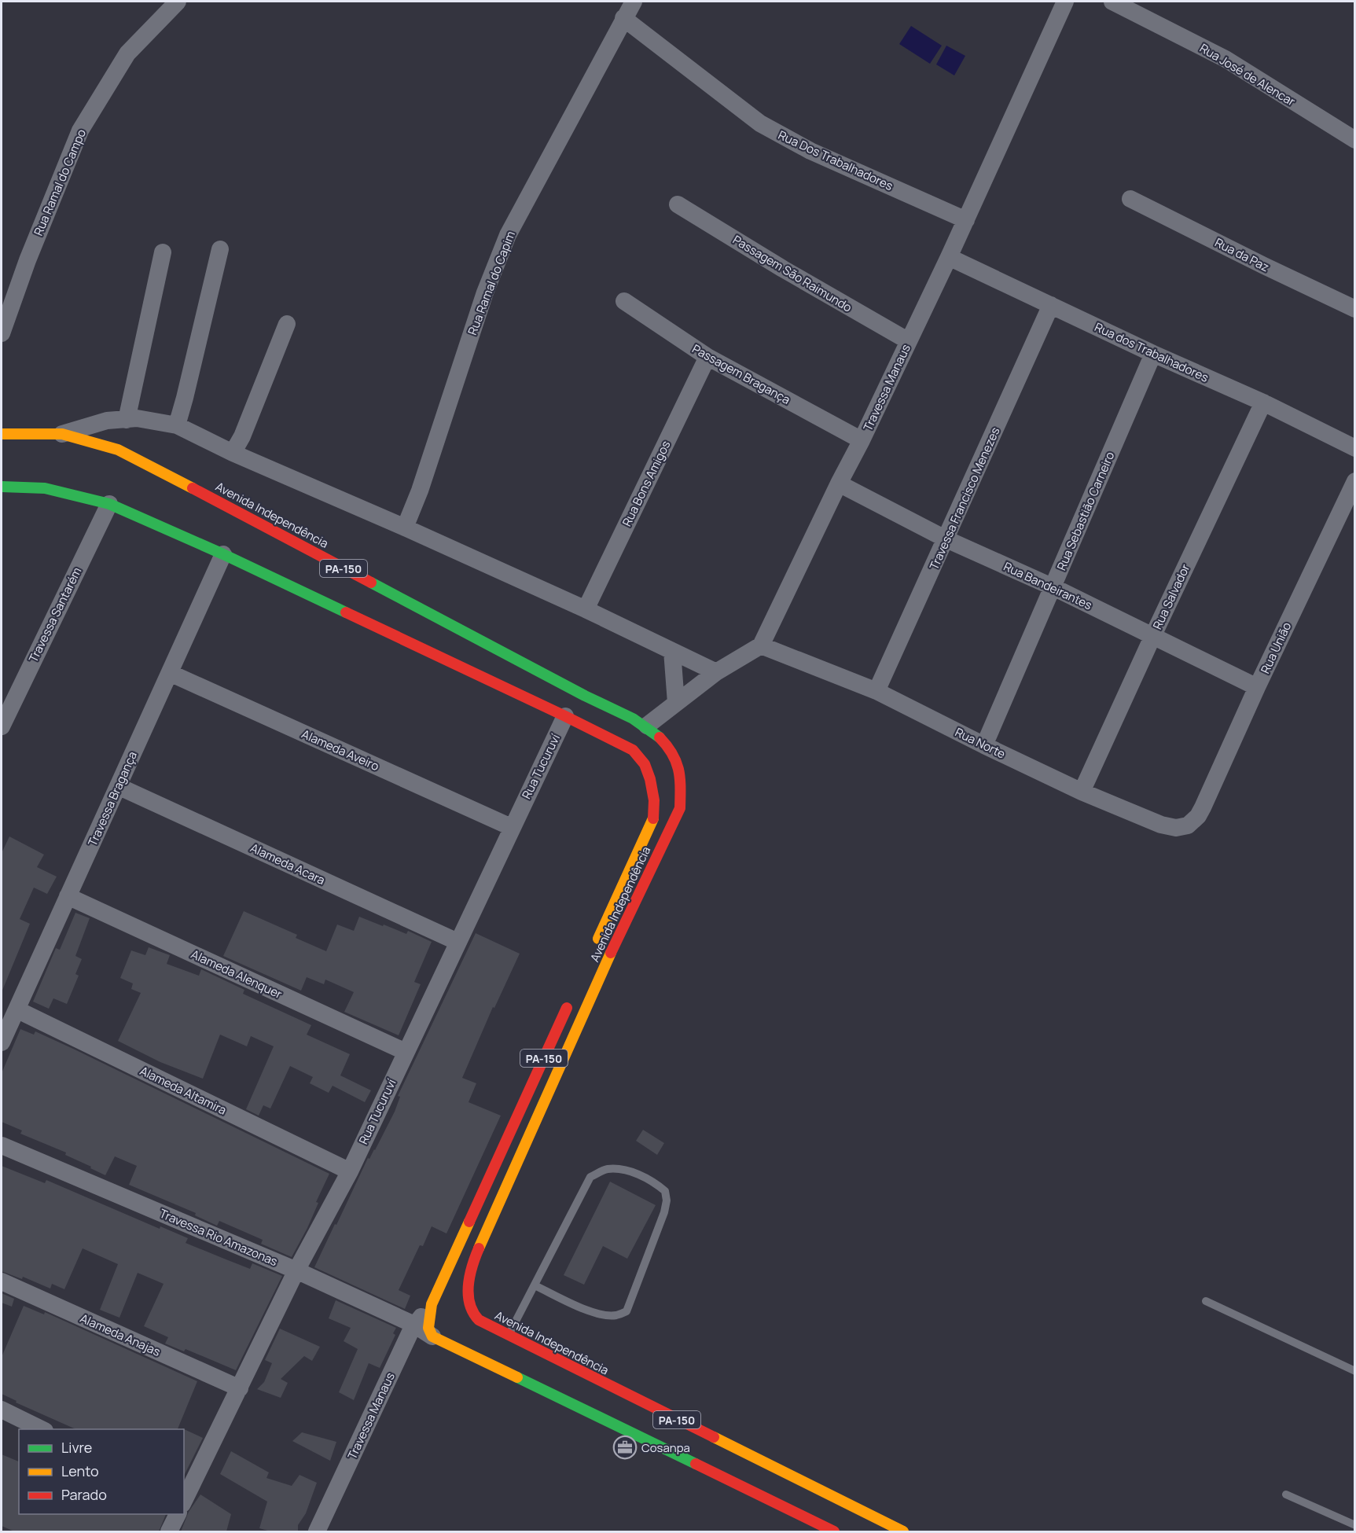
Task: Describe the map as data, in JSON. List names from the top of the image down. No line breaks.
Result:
{"streets":{"main road":["Avenida Independência","PA-150"],"street":["Rua José de Alencar","Rua Dos Trabalhadores","Rua Ramal do Campo","Rua da Paz","Passagem São Raimundo","Rua Ramal do Capim","Rua dos Trabalhadores","Passagem Bragança","Travessa Manaus","Rua Bons Amigos","Travessa Francisco Menezes","Rua Sebastião Carneiro","Rua Bandeirantes","Rua Salvador","Travessa Santarém","Rua União","Rua Norte","Alameda Aveiro","Rua Tucuruví","Travessa Bragança","Alameda Acara","Alameda Alenquer","Alameda Altamira","Travessa Rio Amazonas","Alameda Anajas"]},"crossings":[["Rua Dos Trabalhadores","Rua Ramal do Capim"],["Rua Dos Trabalhadores","Travessa Manaus"],["Passagem São Raimundo","Travessa Manaus"],["Rua dos Trabalhadores","Travessa Manaus"],["Rua dos Trabalhadores","Travessa Francisco Menezes"],["Rua dos Trabalhadores","Rua Sebastião Carneiro"],["Rua dos Trabalhadores","Rua Salvador"],["Passagem Bragança","Travessa Manaus"],["Passagem Bragança","Rua Bons Amigos"],["Travessa Manaus","PA-150"],["Travessa Manaus","Rua Bandeirantes"],["Travessa Manaus","Rua Norte"],["Travessa Manaus","Travessa Rio Amazonas"],["Travessa Francisco Menezes","Rua Bandeirantes"],["Travessa Francisco Menezes","Rua Norte"],["Rua Sebastião Carneiro","Rua Bandeirantes"],["Rua Sebastião Carneiro","Rua Norte"],["Avenida Independência","Travessa Santarém"],["Avenida Independência","Rua Tucuruví"],["Avenida Independência","Travessa Bragança"],["PA-150","Travessa Rio Amazonas"],["Rua Bandeirantes","Rua Salvador"],["Rua Bandeirantes","Rua União"],["Rua Salvador","Rua Norte"],["Rua União","Rua Norte"],["Alameda Aveiro","Rua Tucuruví"],["Alameda Aveiro","Travessa Bragança"],["Rua Tucuruví","Alameda Acara"],["Rua Tucuruví","Alameda Alenquer"],["Rua Tucuruví","Alameda Altamira"],["Rua Tucuruví","Travessa Rio Amazonas"],["Rua Tucuruví","Alameda Anajas"],["Travessa Bragança","Alameda Acara"],["Travessa Bragança","Alameda Alenquer"],["Travessa Bragança","Alameda Altamira"]],"places":{"office":["Cosanpa"]},"legend":["Livre","Lento","Parado"]}
